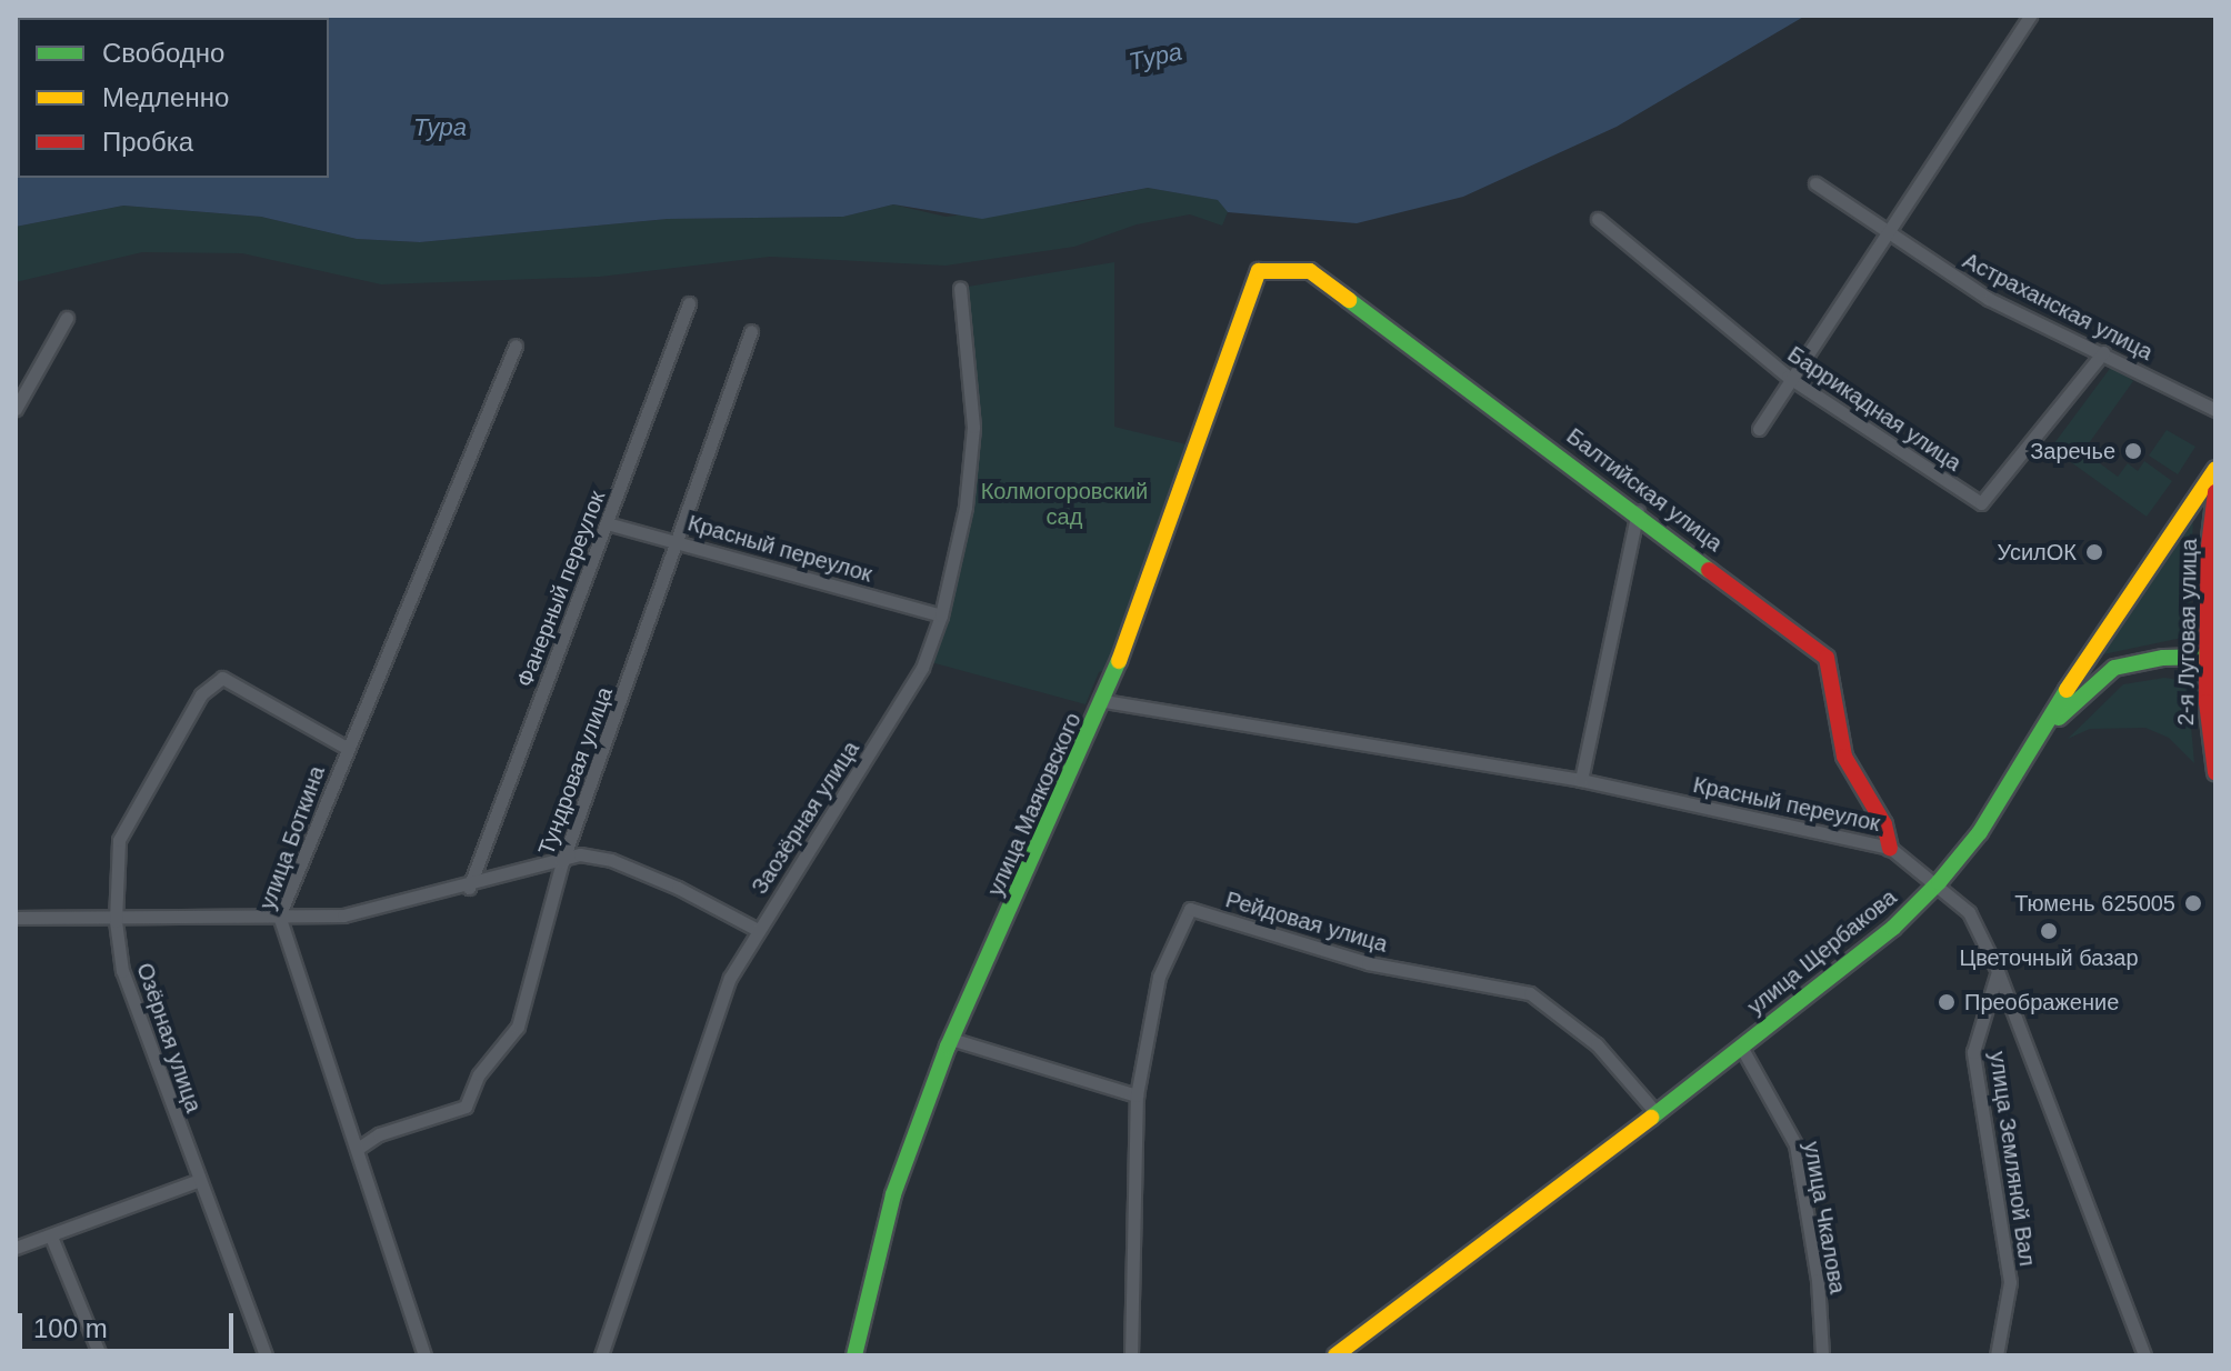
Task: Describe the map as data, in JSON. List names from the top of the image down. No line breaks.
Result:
{"streets":{"street":["Астраханская улица","Баррикадная улица","Балтийская улица","Красный переулок","Фанерный переулок","2-я Луговая улица","Тундровая улица","улица Маяковского","Заозёрная улица","улица Боткина","Рейдовая улица","улица Щербакова","Озёрная улица","улица Земляной Вал","улица Чкалова"]},"crossings":[["Астраханская улица","Баррикадная улица"],["Балтийская улица","Красный переулок"],["Балтийская улица","улица Маяковского"],["Красный переулок","Фанерный переулок"],["Красный переулок","Тундровая улица"],["Красный переулок","улица Маяковского"],["Красный переулок","Заозёрная улица"],["Красный переулок","улица Щербакова"],["Красный переулок","улица Земляной Вал"],["Тундровая улица","улица Боткина"],["улица Боткина","Озёрная улица"],["Рейдовая улица","улица Щербакова"],["улица Щербакова","улица Чкалова"]],"water":["Тура"],"parks":["Колмогоровский сад"],"places":["Заречье","УсилОК","Тюмень 625005","Цветочный базар","Преображение"],"legend":["Свободно","Медленно","Пробка"],"scale_bar":"100 m"}
